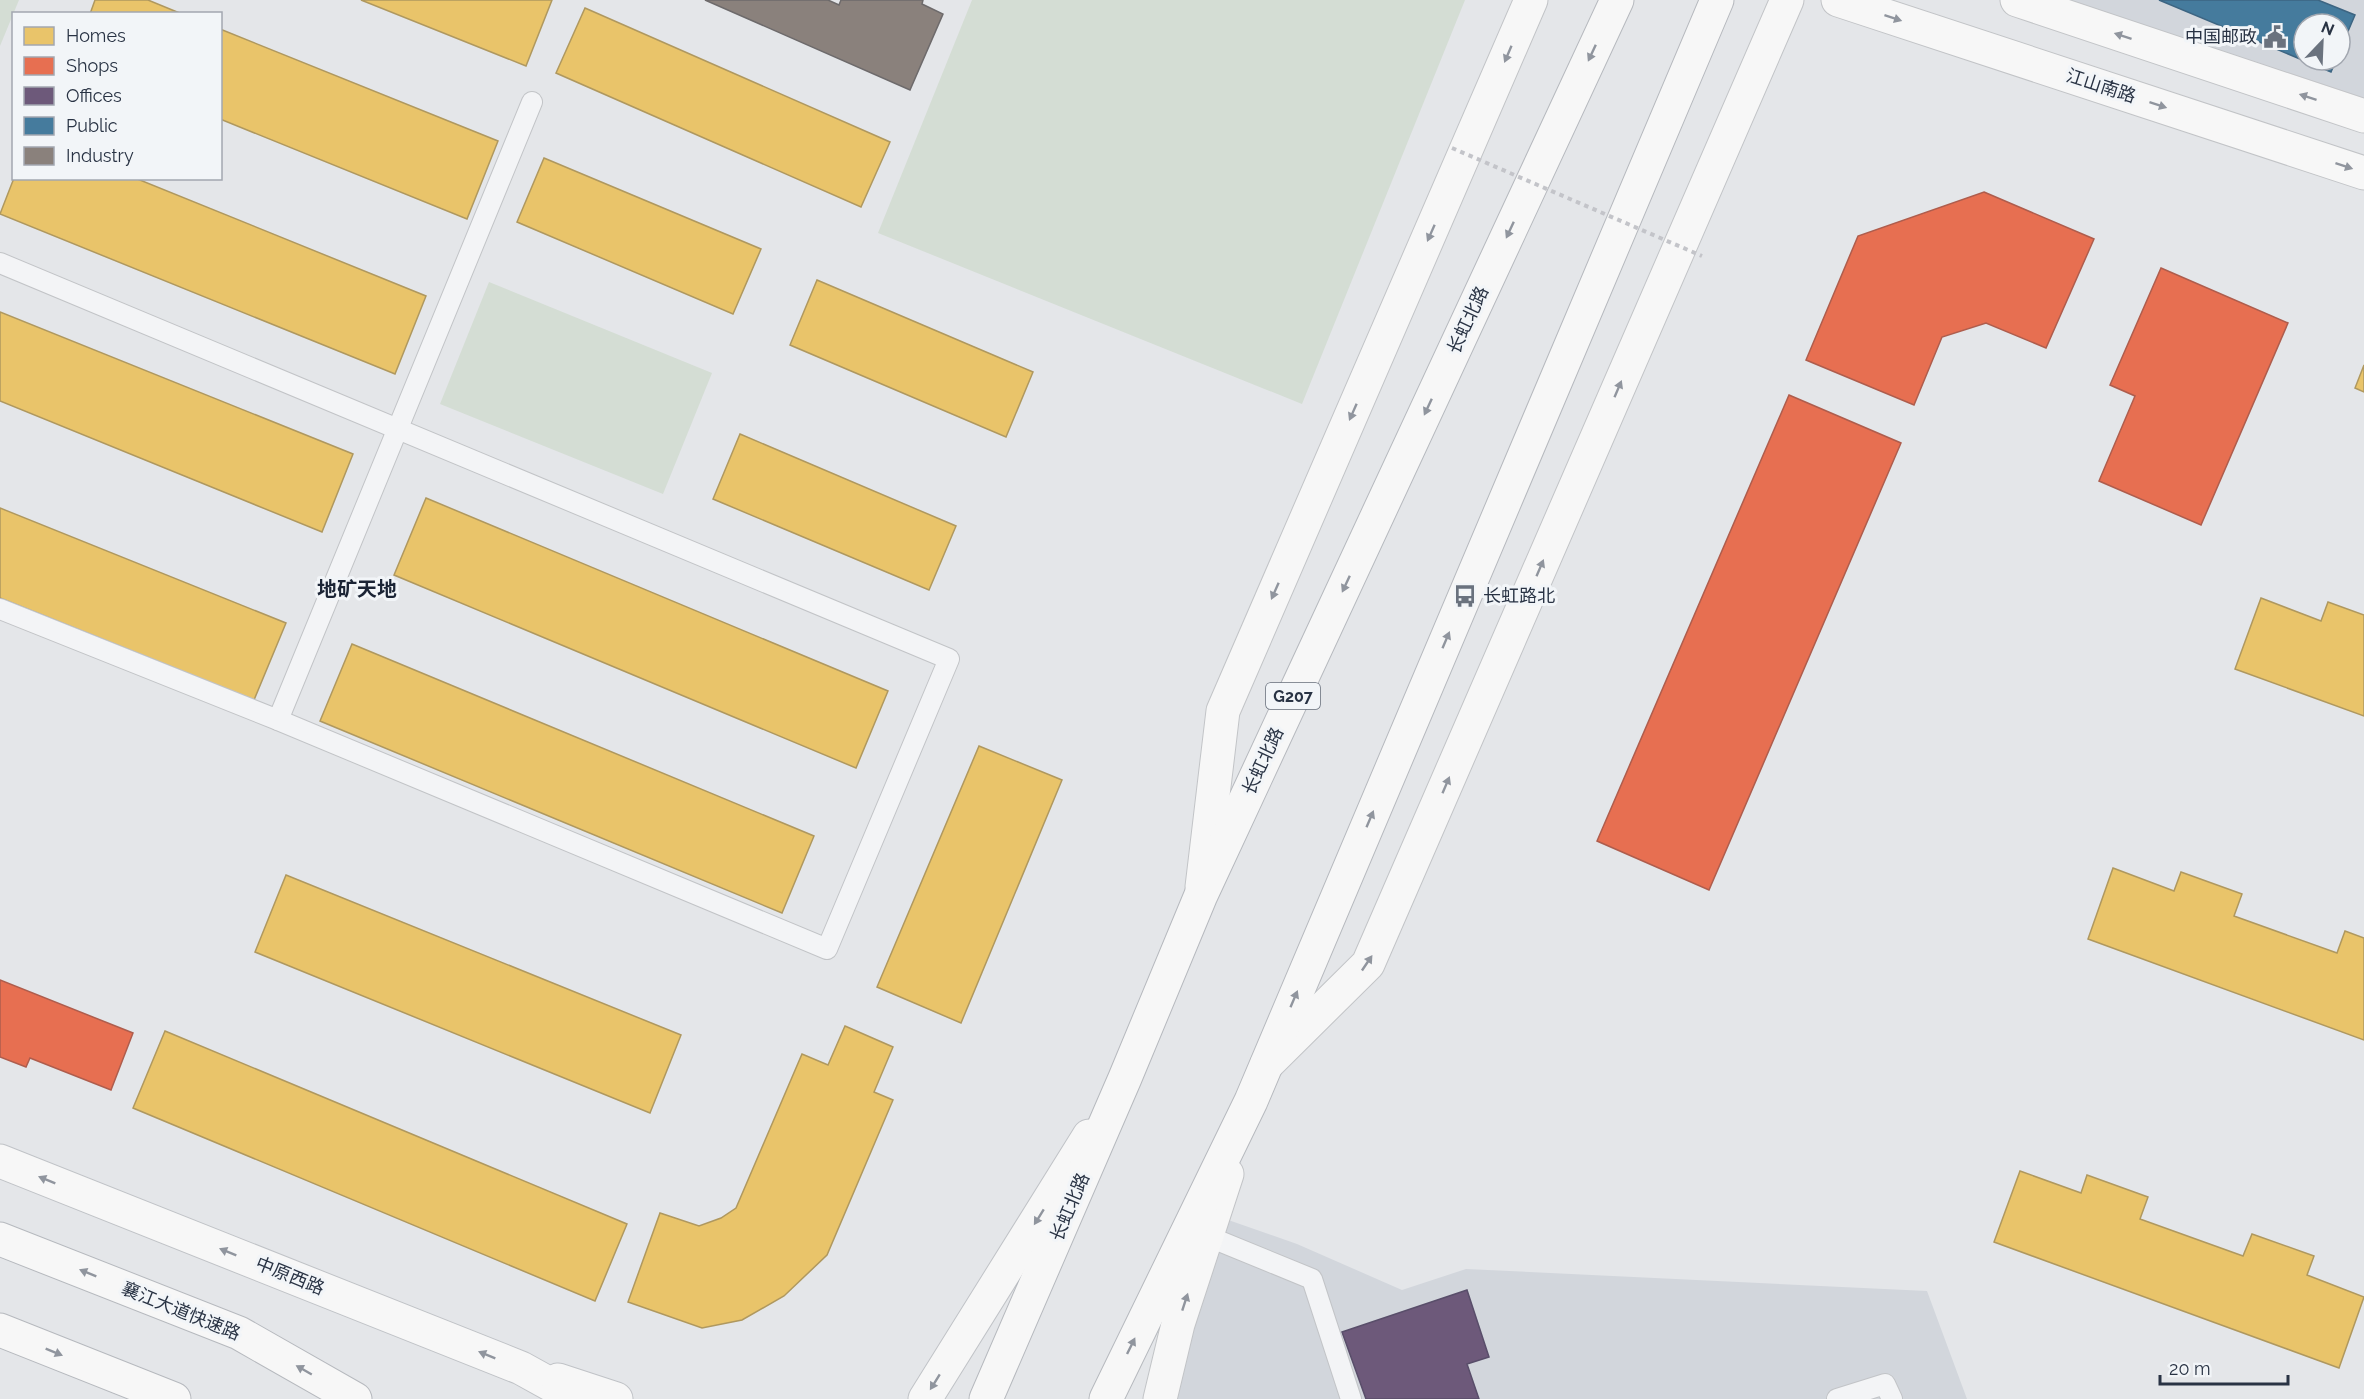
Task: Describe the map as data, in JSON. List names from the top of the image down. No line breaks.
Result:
{"streets":{"main road":["江山南路","长虹北路","G207","中原西路","襄江大道快速路"]},"districts":["地矿天地"],"places":{"public building":["中国邮政"],"bus stop":["长虹路北"]},"legend":["Homes","Shops","Offices","Public","Industry"],"scale_bar":"20 m","north":"top right"}
